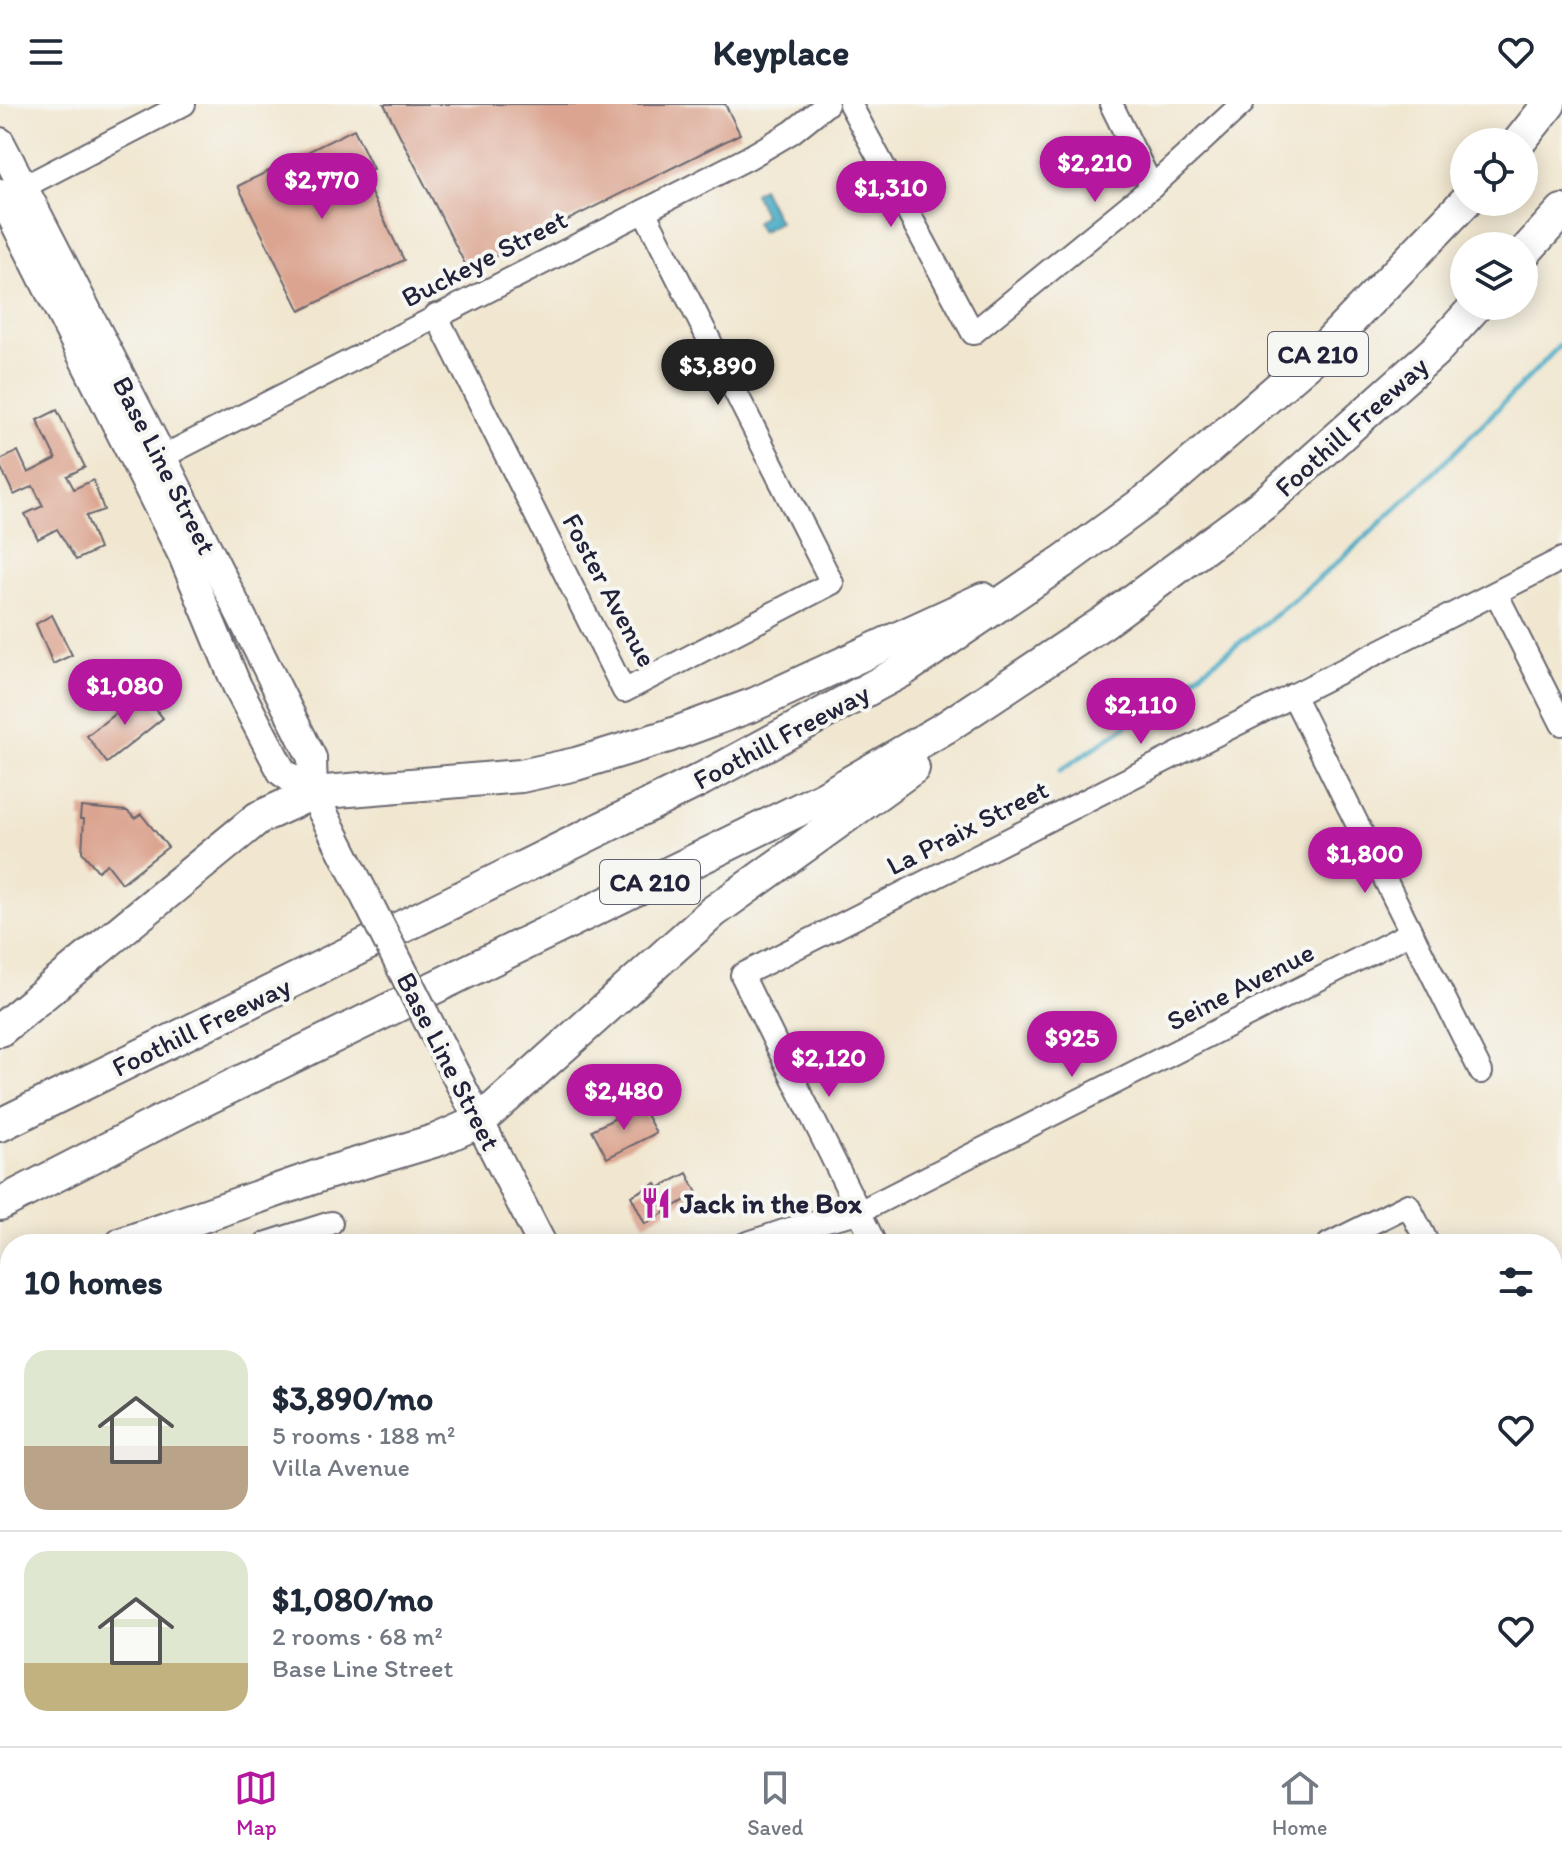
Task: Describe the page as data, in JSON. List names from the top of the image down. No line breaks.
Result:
{"streets":{"highway":["CA 210","Foothill Freeway"],"main road":["Base Line Street"],"street":["Buckeye Street","Foster Avenue","La Praix Street","Seine Avenue"]},"crossings":[["Buckeye Street","Base Line Street"],["Buckeye Street","Foster Avenue"],["La Praix Street","Seine Avenue"]],"places":{"restaurant":["Jack in the Box"]},"page":{"header":"Keyplace","price":["$2,210","$2,770","$1,310","$3,890","$1,080","$2,110","$1,800","$925","$2,120","$2,480"],"heading":"10 homes","list":[{"name":"$3,890/mo","note":"5 rooms · 188 m² · Villa Avenue"},{"name":"$1,080/mo","note":"2 rooms · 68 m² · Base Line Street"}],"tabs":["Map","Saved","Home"]}}
